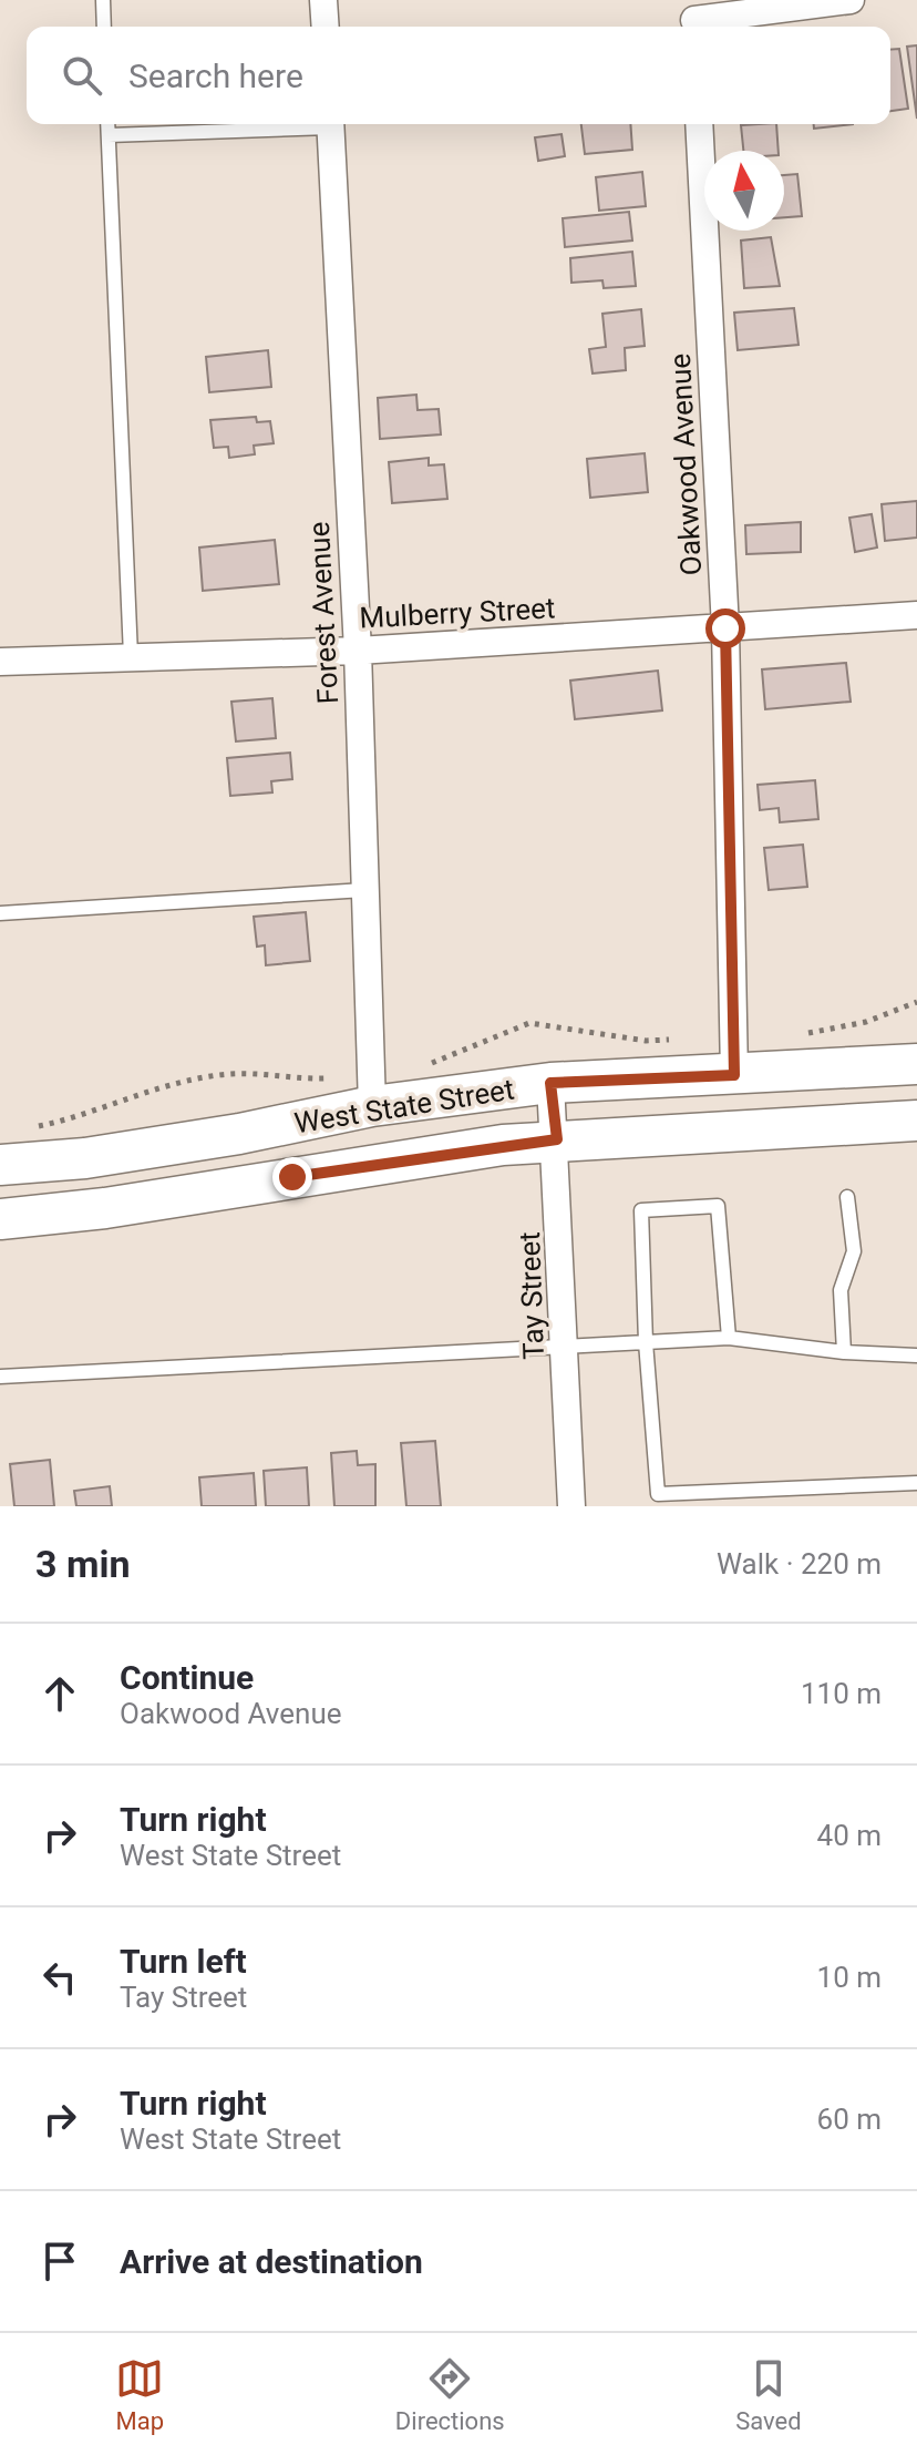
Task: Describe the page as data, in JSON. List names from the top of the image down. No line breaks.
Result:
{"streets":{"main road":["West State Street"],"street":["Oakwood Avenue","Forest Avenue","Mulberry Street","Tay Street"]},"crossings":[["Oakwood Avenue","Mulberry Street"],["Oakwood Avenue","West State Street"],["Forest Avenue","Mulberry Street"],["Forest Avenue","West State Street"],["West State Street","Tay Street"]],"north":"top","page":{"search":"Search here","heading":["3 min","Walk · 220 m"],"list":[["Continue","Oakwood Avenue","110 m"],["Turn right","West State Street","40 m"],["Turn left","Tay Street","10 m"],["Turn right","West State Street","60 m"],"Arrive at destination"],"nav":["Map","Directions","Saved"]}}
